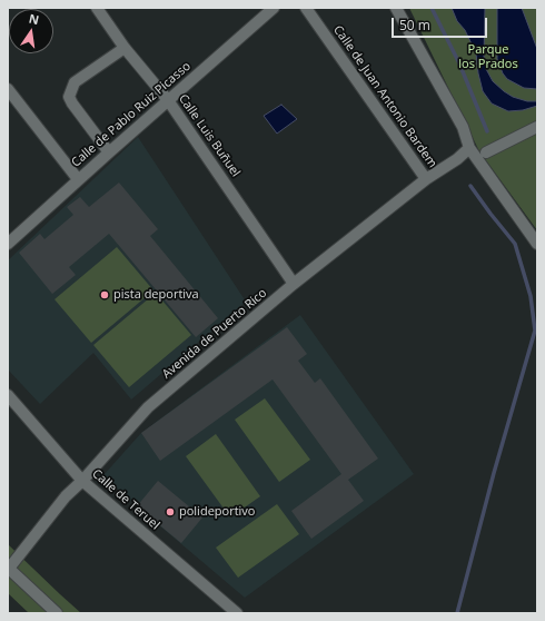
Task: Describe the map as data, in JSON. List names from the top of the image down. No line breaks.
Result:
{"streets":{"street":["Calle de Juan Antonio Bardem","Calle de Pablo Ruiz Picasso","Calle Luis Buñuel","Avenida de Puerto Rico","Calle de Teruel"]},"crossings":[["Calle de Juan Antonio Bardem","Avenida de Puerto Rico"],["Calle de Pablo Ruiz Picasso","Calle Luis Buñuel"],["Calle Luis Buñuel","Avenida de Puerto Rico"],["Avenida de Puerto Rico","Calle de Teruel"]],"parks":["Parque los Prados"],"places":["pista deportiva","polideportivo"],"scale_bar":"50 m","north":"top"}
